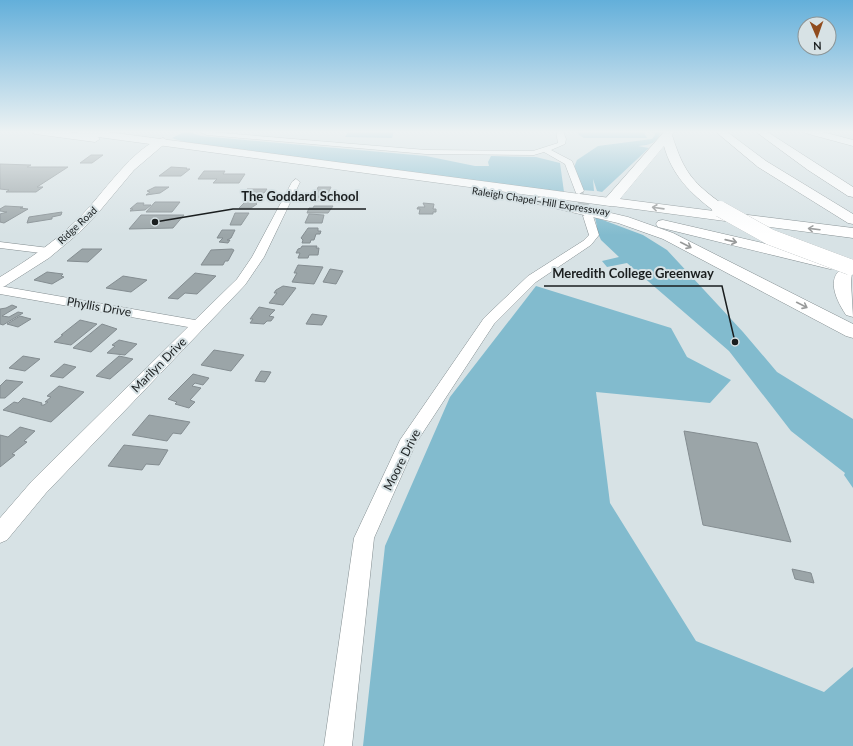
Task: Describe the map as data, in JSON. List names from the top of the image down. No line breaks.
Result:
{"streets":{"main road":["Raleigh Chapel–Hill Expressway"],"street":["Ridge Road","Phyllis Drive","Marilyn Drive","Moore Drive"]},"crossings":[["Phyllis Drive","Marilyn Drive"]],"places":["The Goddard School","Meredith College Greenway"],"north":"bottom"}
